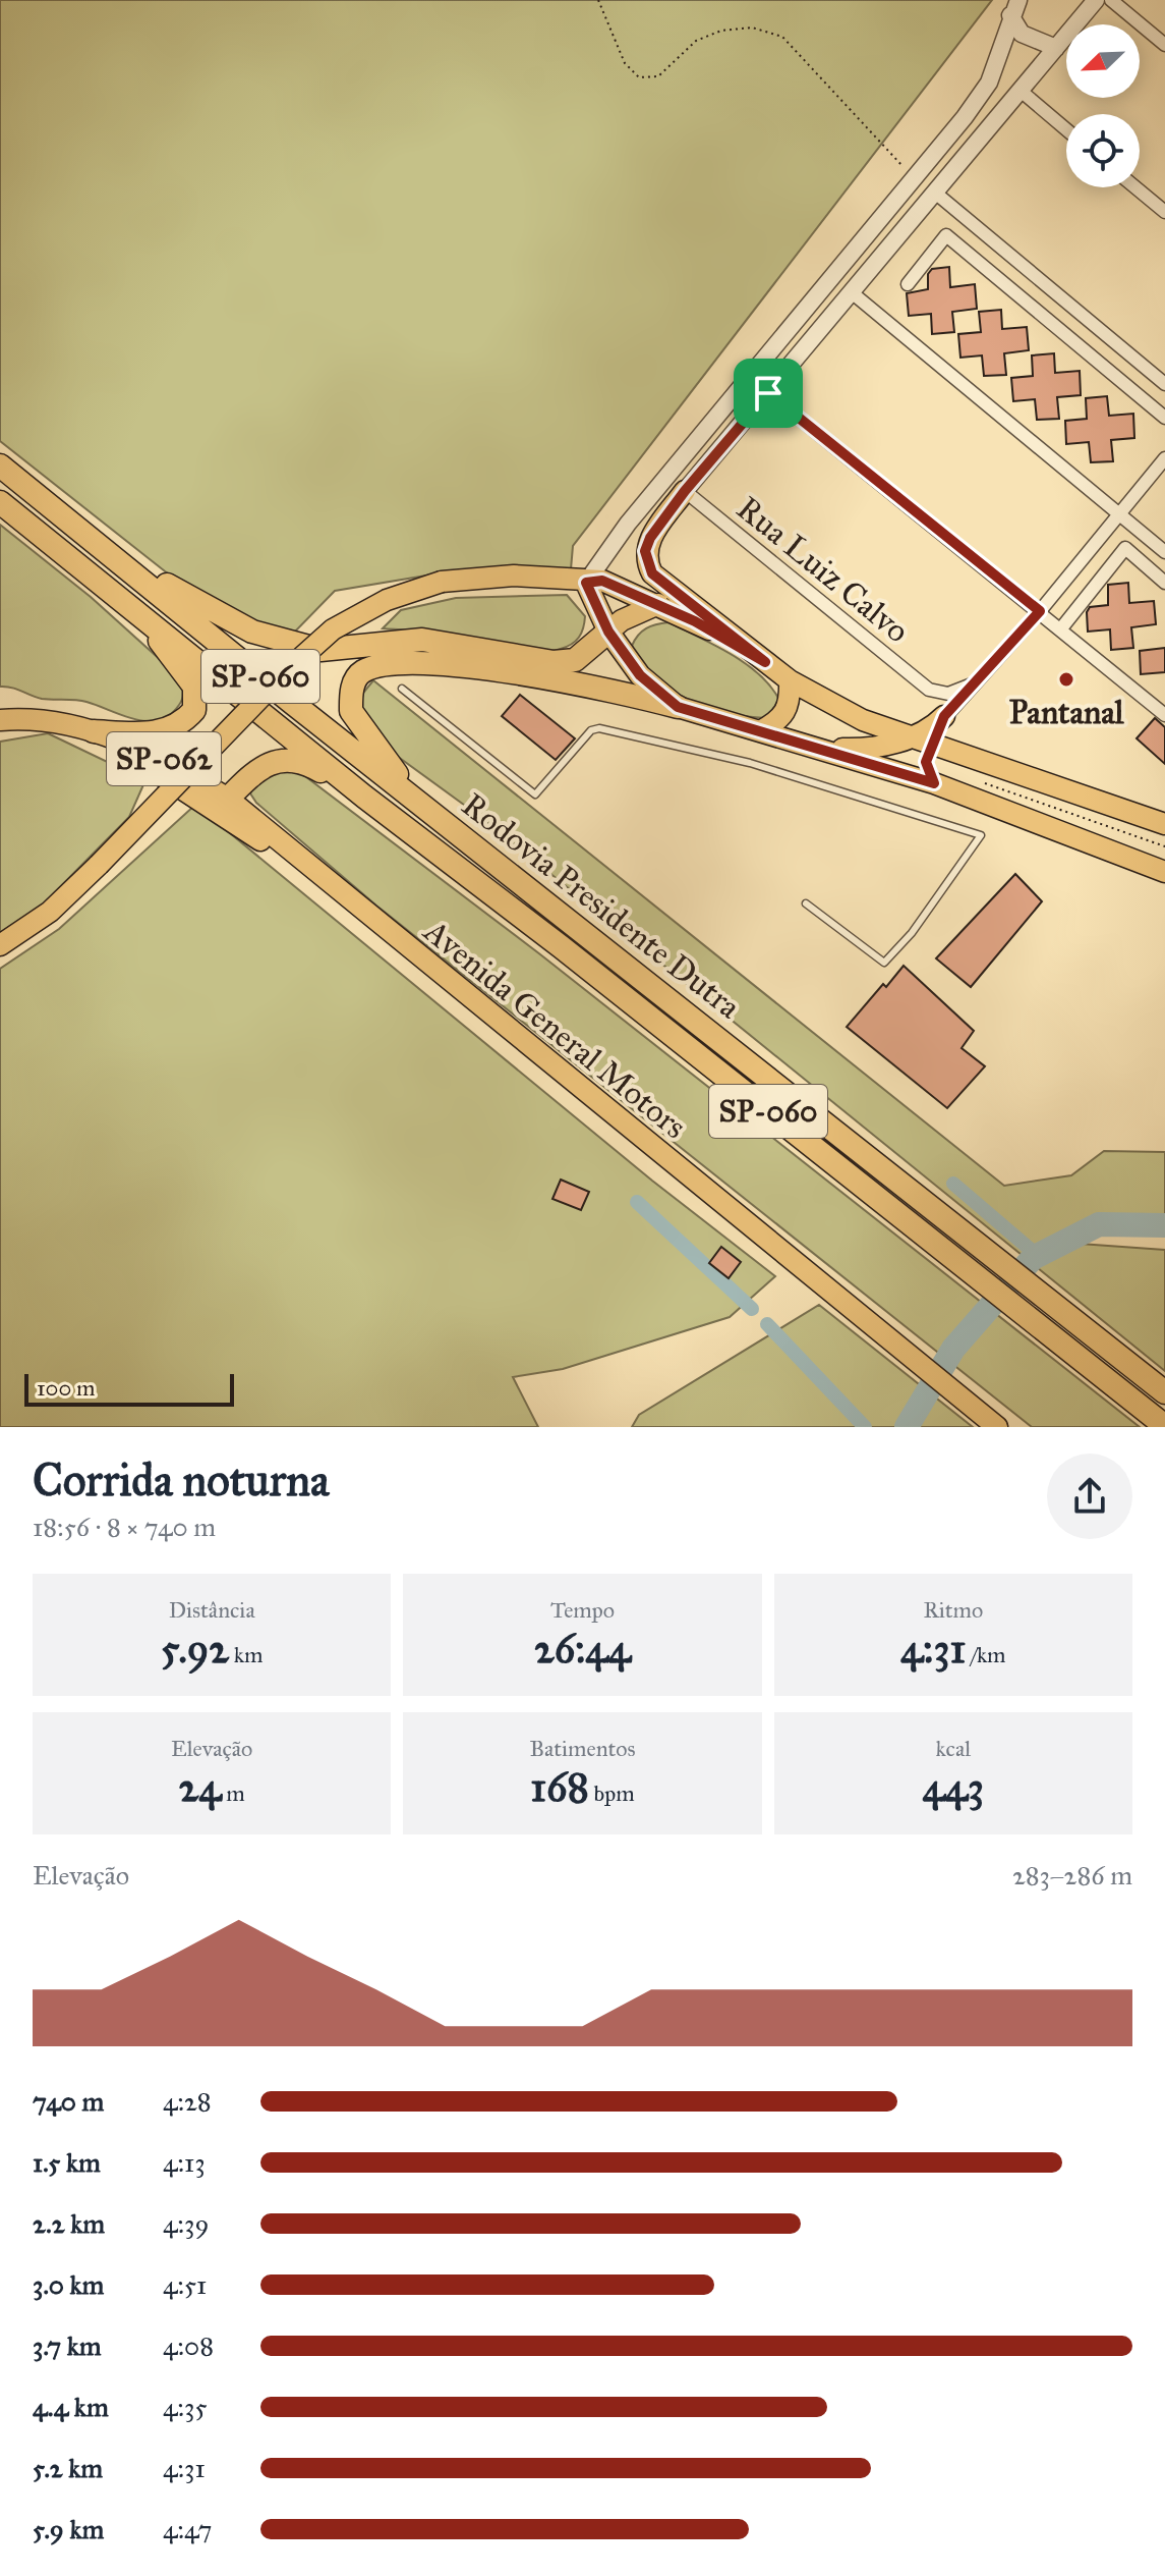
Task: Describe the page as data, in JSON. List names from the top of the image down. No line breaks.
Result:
{"streets":{"highway":["SP-060","Rodovia Presidente Dutra"],"main road":["SP-062","Avenida General Motors"],"street":["Rua Luiz Calvo"]},"crossings":[["SP-062","Avenida General Motors"]],"places":["Pantanal"],"scale_bar":"100 m","north":"bottom left","page":{"scale":"100 m","heading":["Corrida noturna","18:56 · 8 × 740 m"],"stats":[["Distância","5.92 km"],["Tempo","26:44"],["Ritmo","4:31 /km"],["Elevação","24 m"],["Batimentos","168 bpm"],["kcal","443"]],"chart":["Elevação","283–286 m"],"list":[{"name":"740 m","note":"4:28"},{"name":"1.5 km","note":"4:13"},{"name":"2.2 km","note":"4:39"},{"name":"3.0 km","note":"4:51"},{"name":"3.7 km","note":"4:08"},{"name":"4.4 km","note":"4:35"},{"name":"5.2 km","note":"4:31"},{"name":"5.9 km","note":"4:47"}]}}
